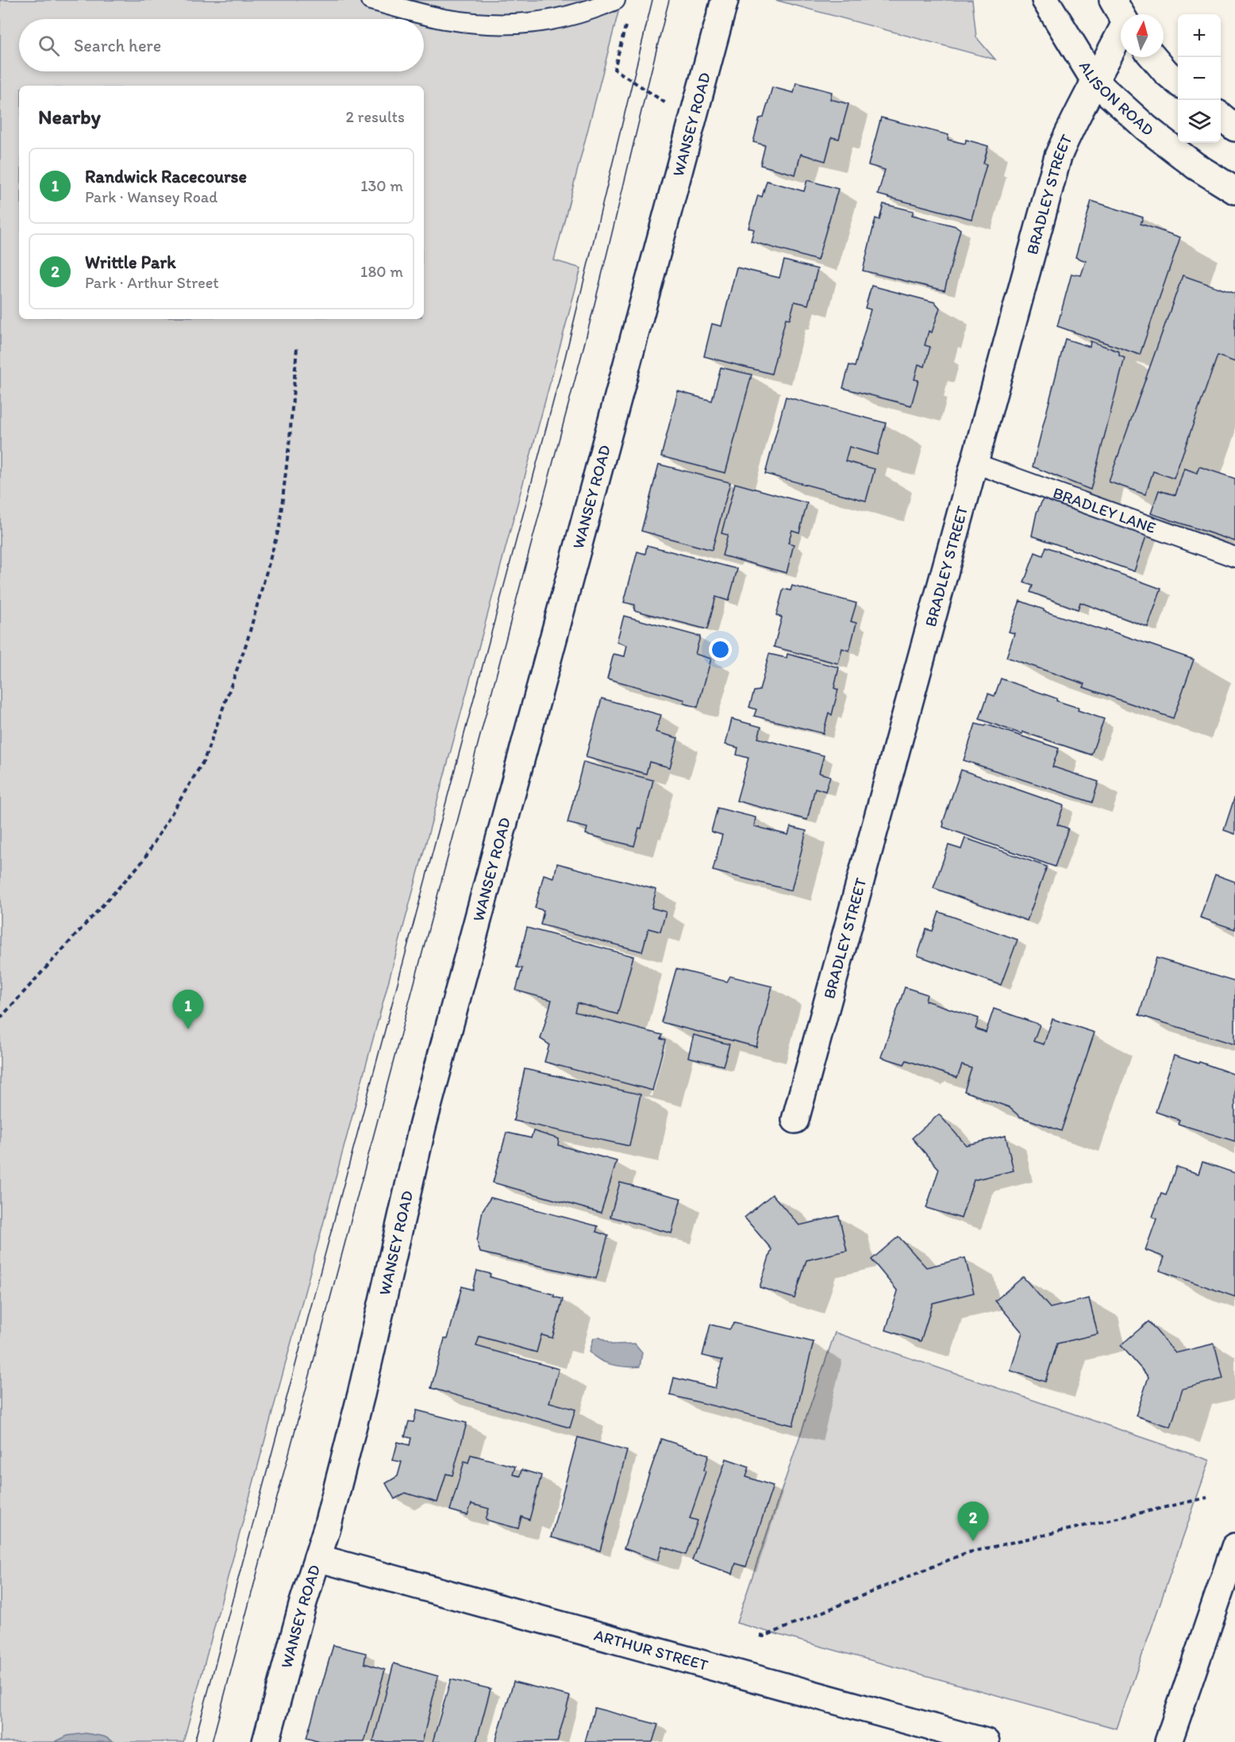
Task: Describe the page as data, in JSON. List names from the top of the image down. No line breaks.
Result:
{"streets":{"street":["ALISON ROAD","WANSEY ROAD","BRADLEY STREET","ARTHUR STREET"],"lane":["BRADLEY LANE"]},"crossings":[["ALISON ROAD","BRADLEY STREET"],["WANSEY ROAD","ARTHUR STREET"],["BRADLEY STREET","BRADLEY LANE"]],"north":"top","page":{"map_buttons":["+","−"],"search":"Search here","heading":["Nearby","2 results"],"list":[{"mark":"1","name":"Randwick Racecourse","note":"Park · Wansey Road","value":"130 m"},{"mark":"2","name":"Writtle Park","note":"Park · Arthur Street","value":"180 m"}],"pins":["1","2"]}}
